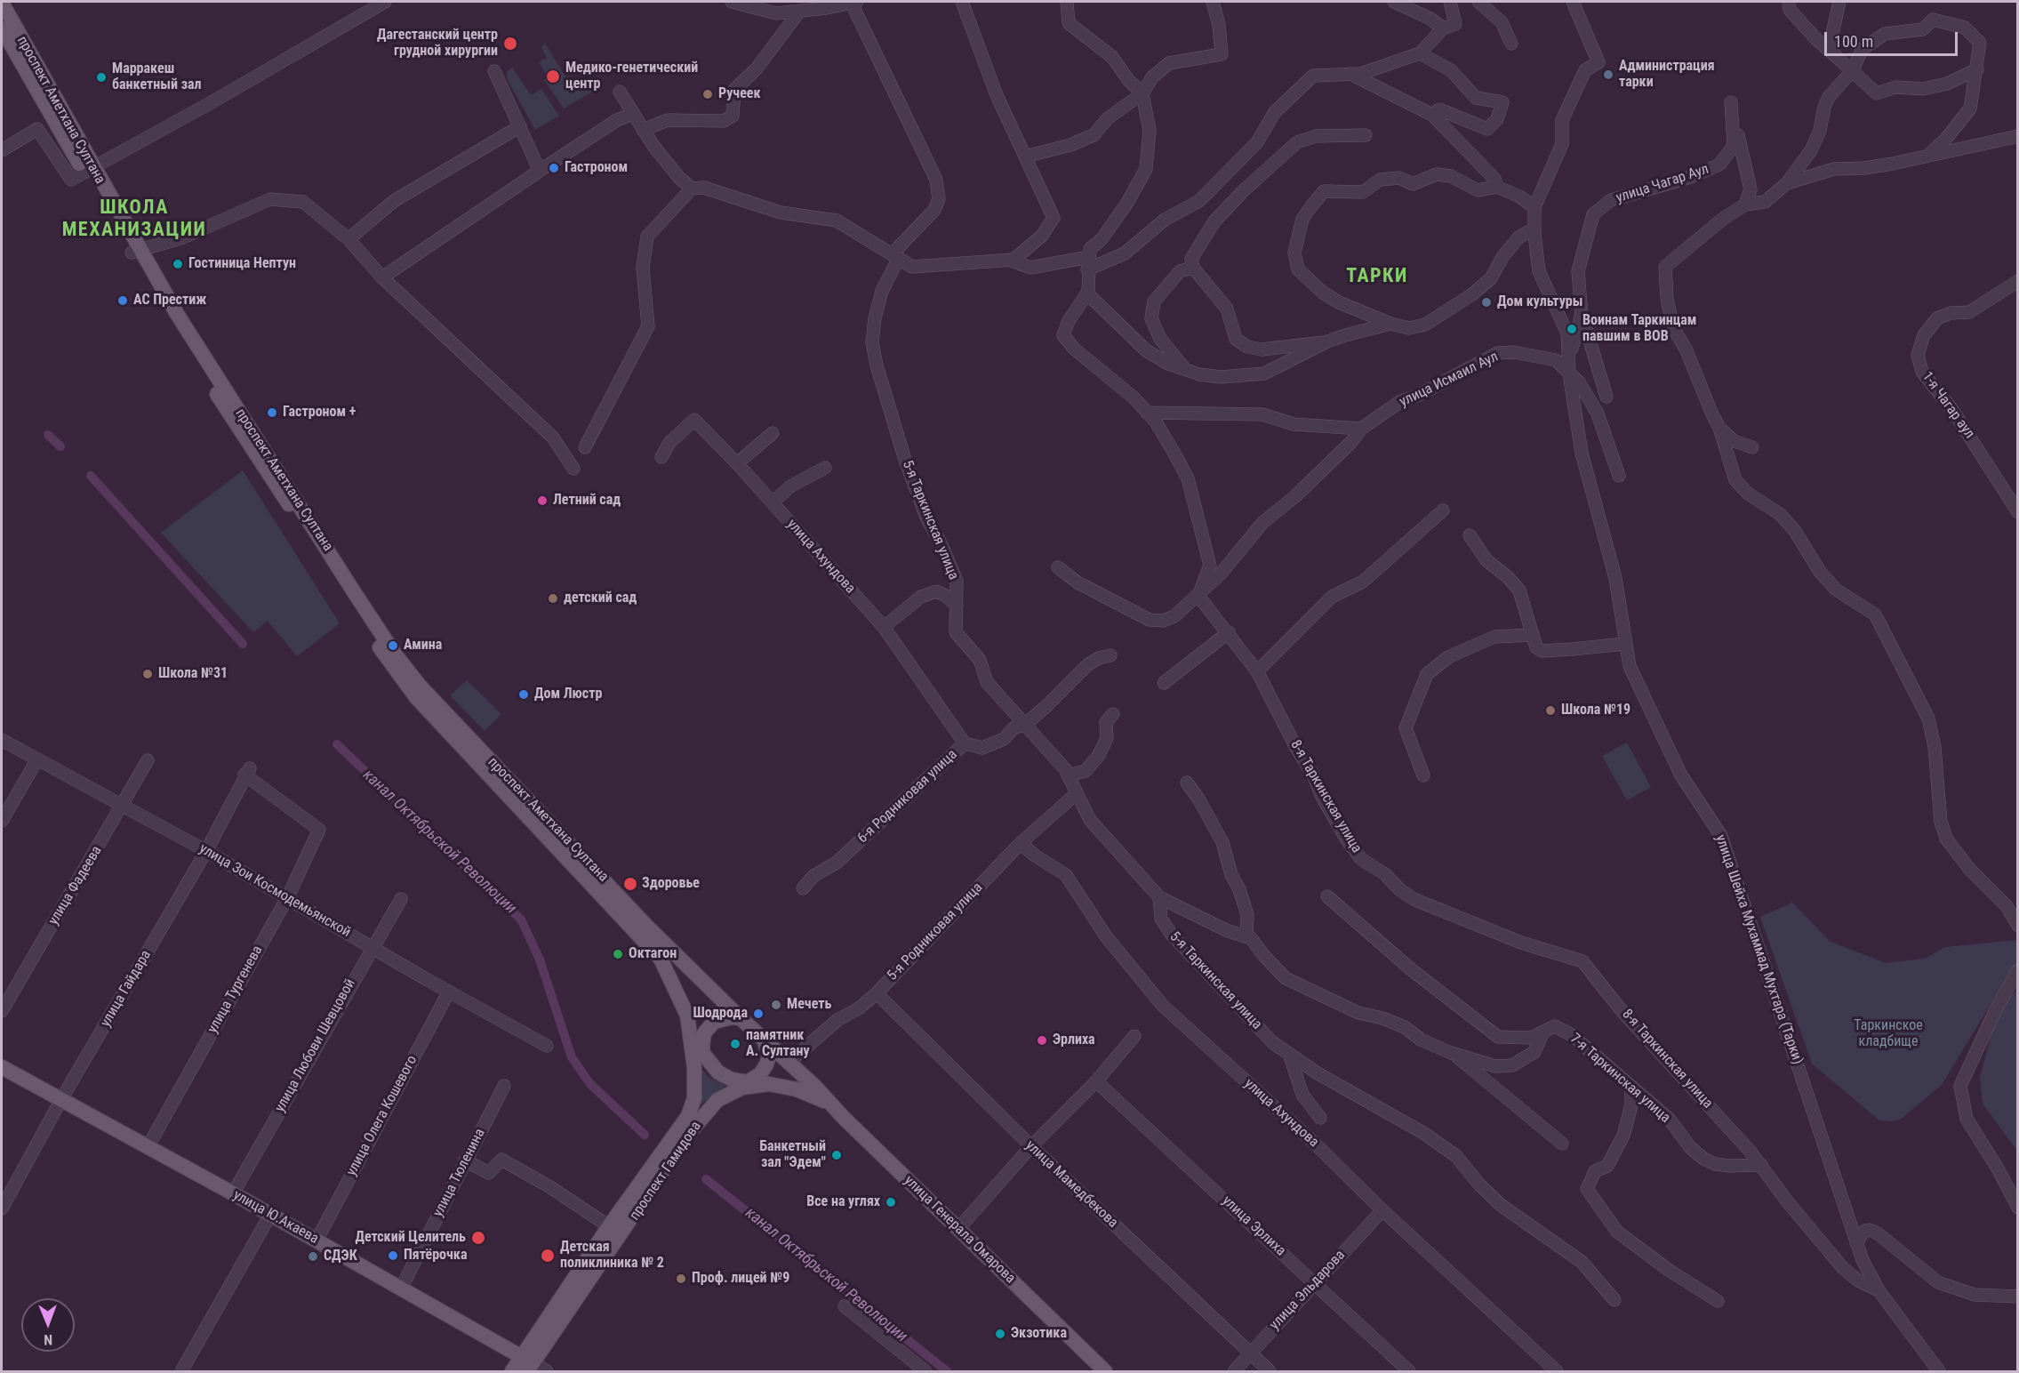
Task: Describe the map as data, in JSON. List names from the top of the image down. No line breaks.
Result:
{"streets":{"main road":["проспект Аметхана Султана","проспект Гамидова","улица Ю.Акаева","улица Генерала Омарова"],"street":["улица Чагар Аул","улица Исмаил Аул","1-я Чагар аул","5-я Таркинская улица","улица Ахундова","6-я Родниковая улица","8-я Таркинская улица","улица Фадеева","улица Зои Космодемьянской","5-я Родниковая улица","улица Шейха Мухаммад Мухтара (Тарки)","улица Гайдара","улица Тургенева","улица Любови Шевцовой","7-я Таркинская улица","улица Олега Кошевого","улица Тюленина","улица Мамедбекова","улица Эрлиха","улица Эльдарова"]},"crossings":[["улица Чагар Аул","улица Шейха Мухаммад Мухтара (Тарки)"],["улица Исмаил Аул","8-я Таркинская улица"],["улица Исмаил Аул","улица Шейха Мухаммад Мухтара (Тарки)"],["5-я Таркинская улица","6-я Родниковая улица"],["5-я Таркинская улица","5-я Родниковая улица"],["улица Ахундова","6-я Родниковая улица"],["улица Ахундова","5-я Родниковая улица"],["улица Ахундова","улица Эльдарова"],["8-я Таркинская улица","улица Шейха Мухаммад Мухтара (Тарки)"],["8-я Таркинская улица","7-я Таркинская улица"],["улица Фадеева","улица Зои Космодемьянской"],["улица Зои Космодемьянской","улица Гайдара"],["улица Зои Космодемьянской","улица Тургенева"],["улица Зои Космодемьянской","улица Любови Шевцовой"],["улица Зои Космодемьянской","улица Олега Кошевого"],["5-я Родниковая улица","улица Мамедбекова"],["5-я Родниковая улица","улица Генерала Омарова"],["улица Гайдара","улица Тургенева"],["улица Гайдара","улица Ю.Акаева"],["улица Тургенева","улица Ю.Акаева"],["улица Любови Шевцовой","улица Ю.Акаева"],["улица Олега Кошевого","улица Ю.Акаева"],["проспект Гамидова","улица Ю.Акаева"],["проспект Гамидова","улица Генерала Омарова"],["улица Тюленина","улица Ю.Акаева"],["улица Мамедбекова","улица Эльдарова"],["улица Эрлиха","улица Эльдарова"]],"districts":["ШКОЛА МЕХАНИЗАЦИИ","ТАРКИ"],"water":["канал Октябрьской Революции"],"parks":["Таркинское кладбище"],"places":["Дагестанский центр грудной хирургии","Администрация тарки","Медико-генетический центр","Марракеш банкетный зал","Ручеек","Гастроном","Гостиница Нептун","АС Престиж","Дом культуры","Воинам Таркинцам павшим в ВОВ","Гастроном +","Летний сад","детский сад","Амина","Школа №31","Дом Люстр","Школа №19","Здоровье","Октагон","Мечеть","Шодрода","Эрлиха","памятник А. Султану","Банкетный зал \"Эдем\"","Все на углях","Детский Целитель","Пятёрочка","Детская поликлиника № 2","СДЭК","Проф. лицей №9","Экзотика"],"scale_bar":"100 m","north":"bottom"}
